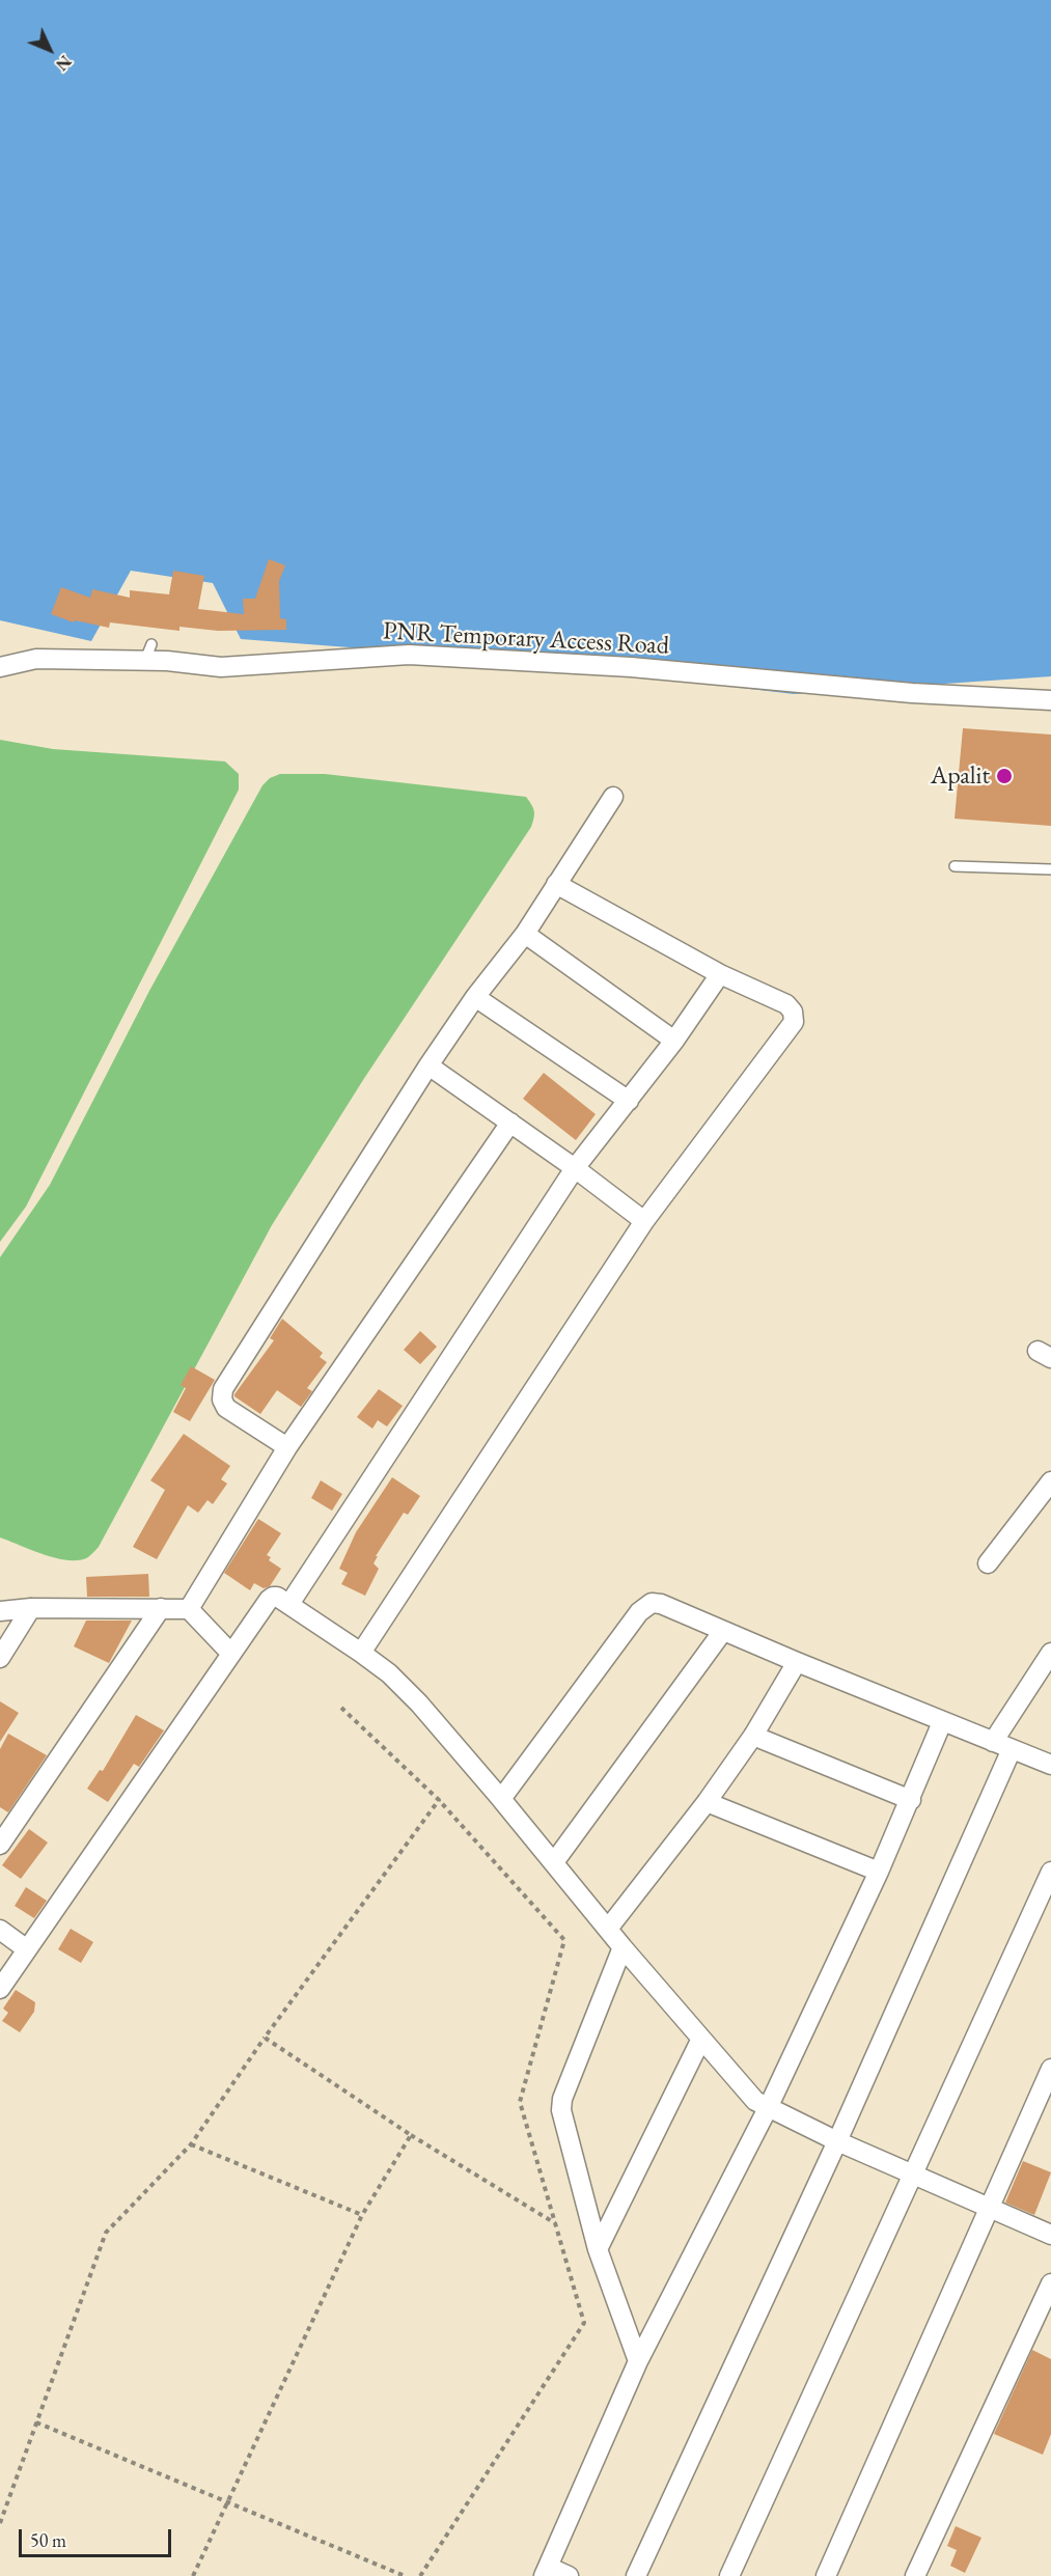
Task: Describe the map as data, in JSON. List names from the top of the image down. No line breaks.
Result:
{"streets":{"street":["PNR Temporary Access Road"]},"places":["Apalit"],"scale_bar":"50 m","north":"bottom right"}
